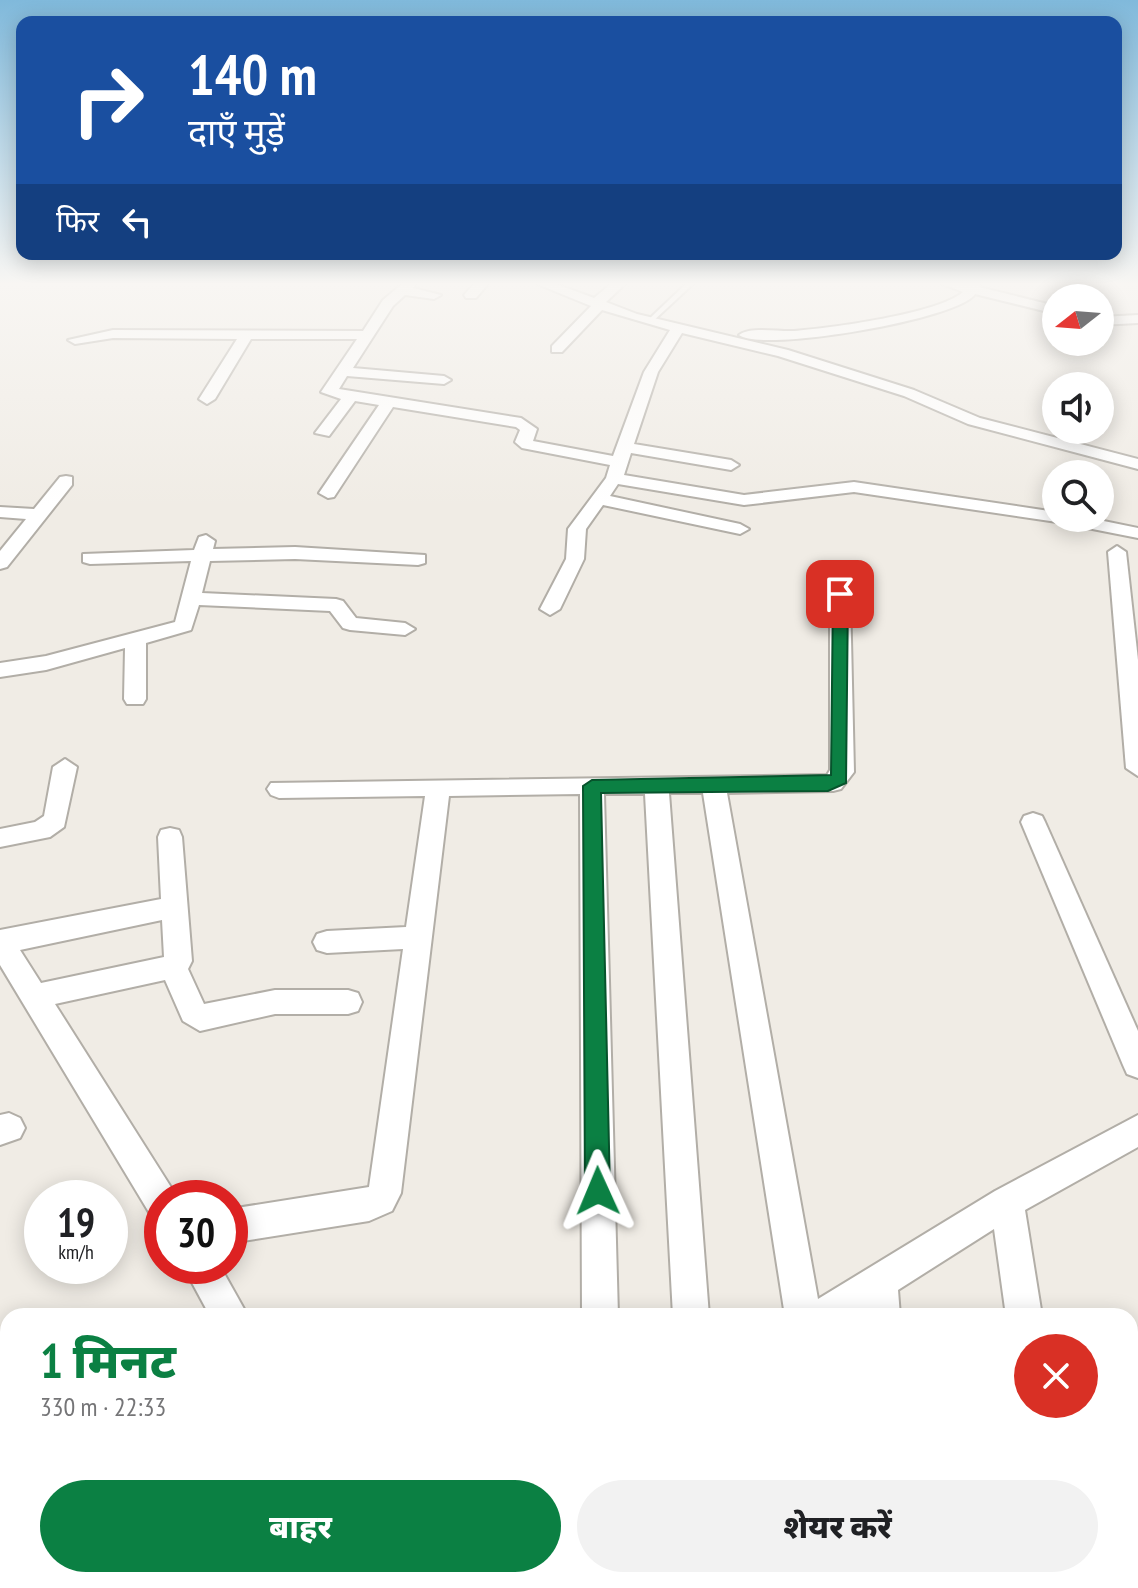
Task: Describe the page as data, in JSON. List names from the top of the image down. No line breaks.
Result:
{"north":"left","page":{"turn":["140 m","दाएँ मुड़ें"],"then":"फिर","speed":"19 km/h","limit":"30","heading":["1 मिनट","330 m · 22:33"],"buttons":["बाहर","शेयर करें"]}}
